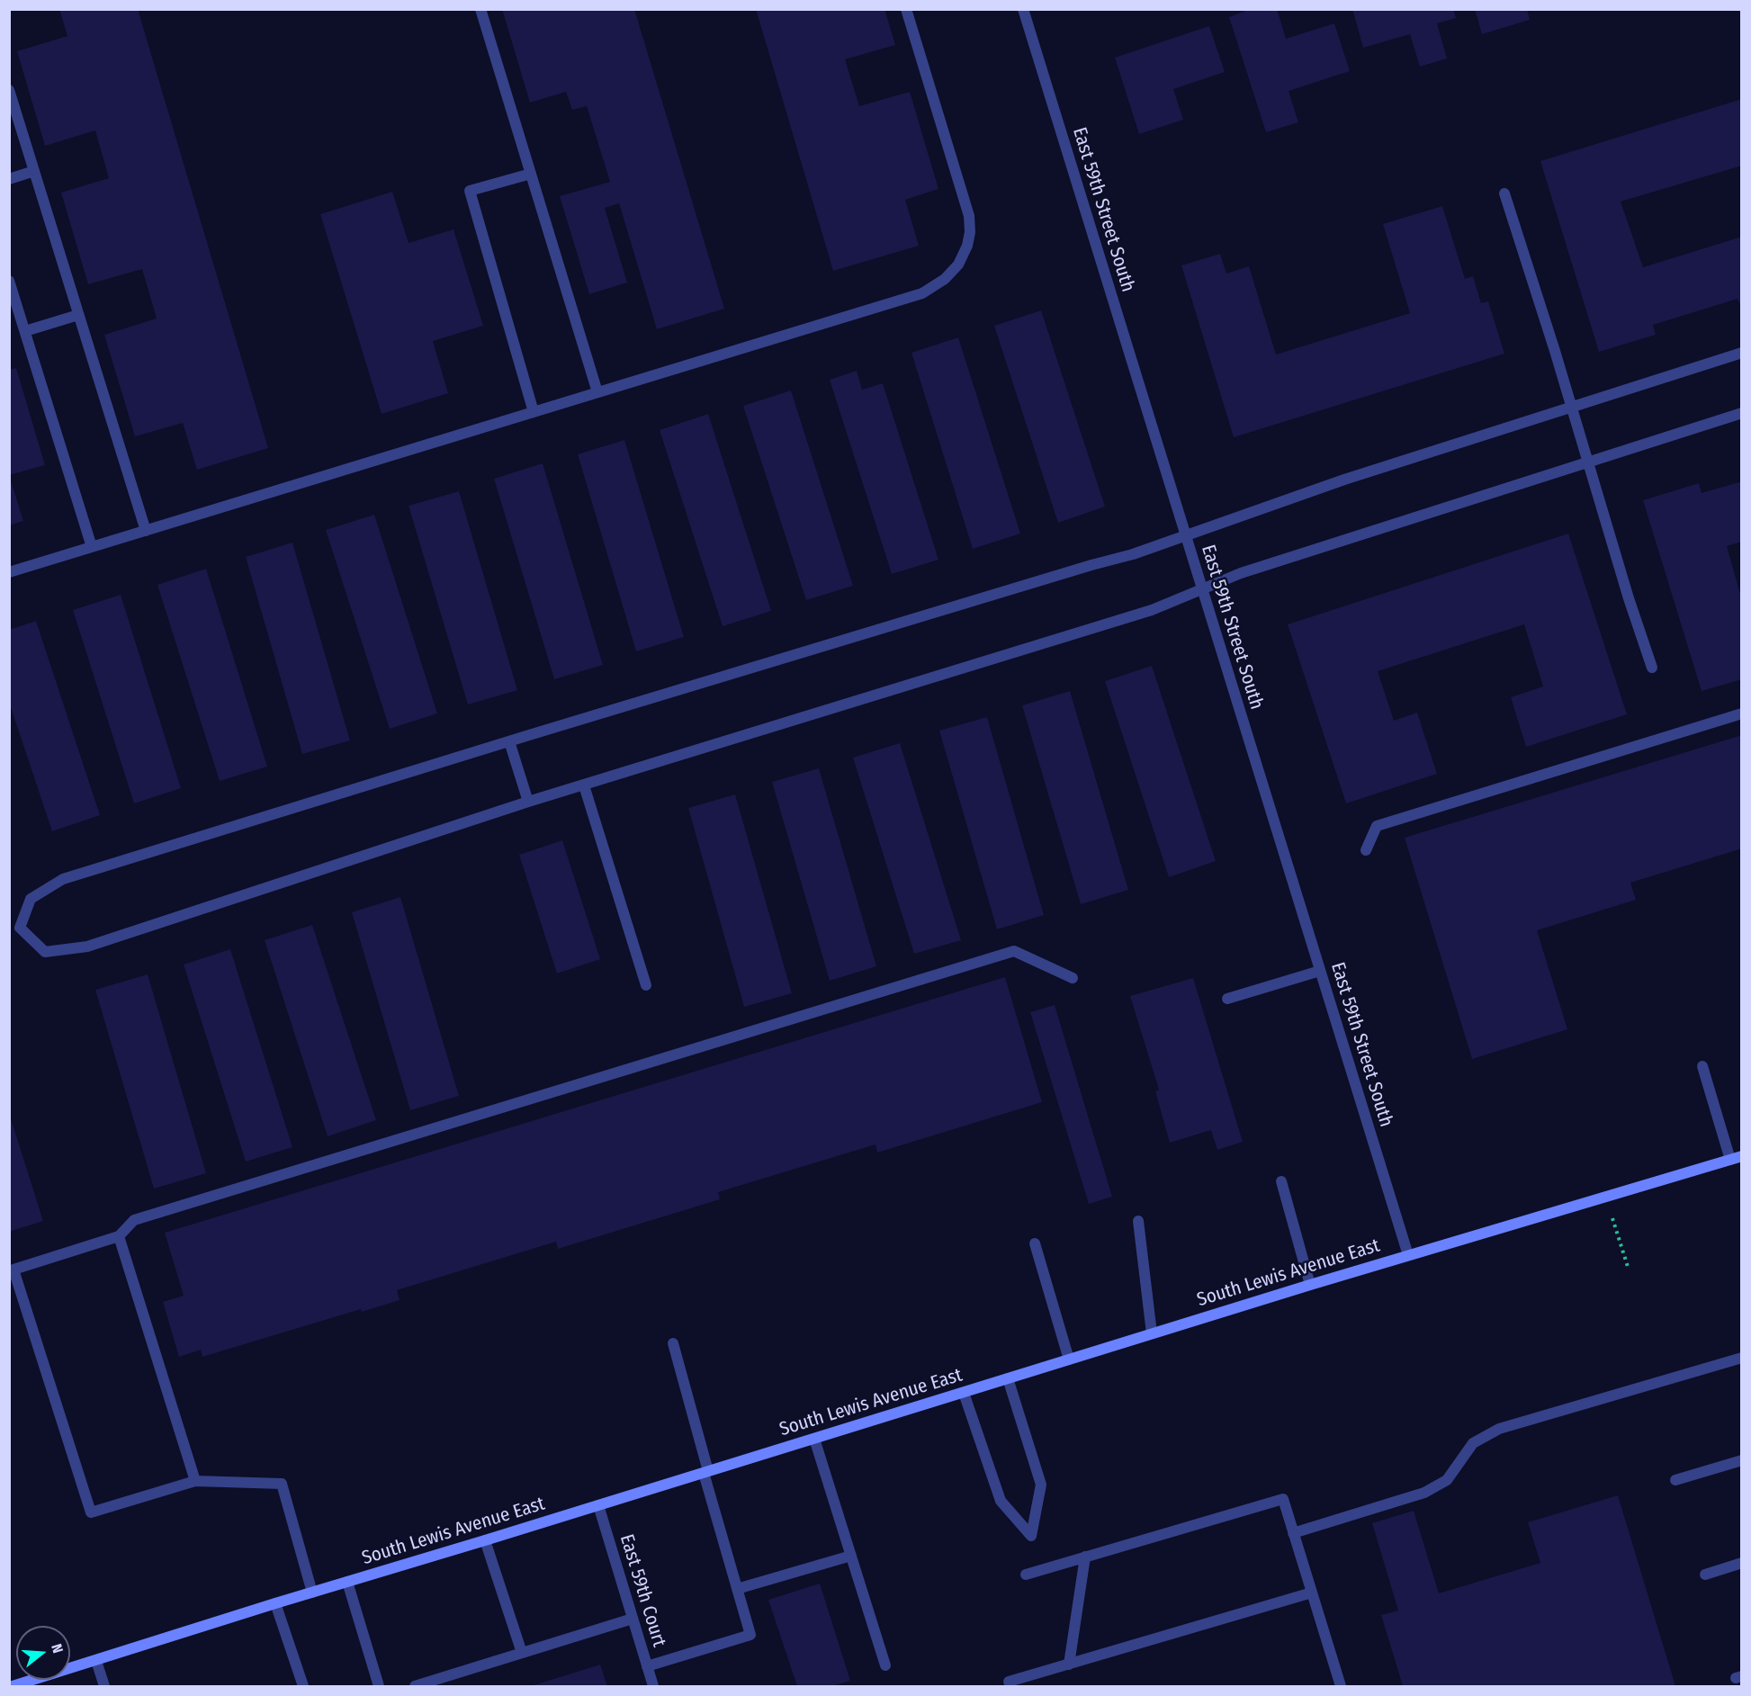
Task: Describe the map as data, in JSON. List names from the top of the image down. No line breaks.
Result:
{"streets":{"main road":["South Lewis Avenue East"],"street":["East 59th Street South","East 59th Court"]},"crossings":[["East 59th Street South","South Lewis Avenue East"],["South Lewis Avenue East","East 59th Court"]],"north":"right"}
